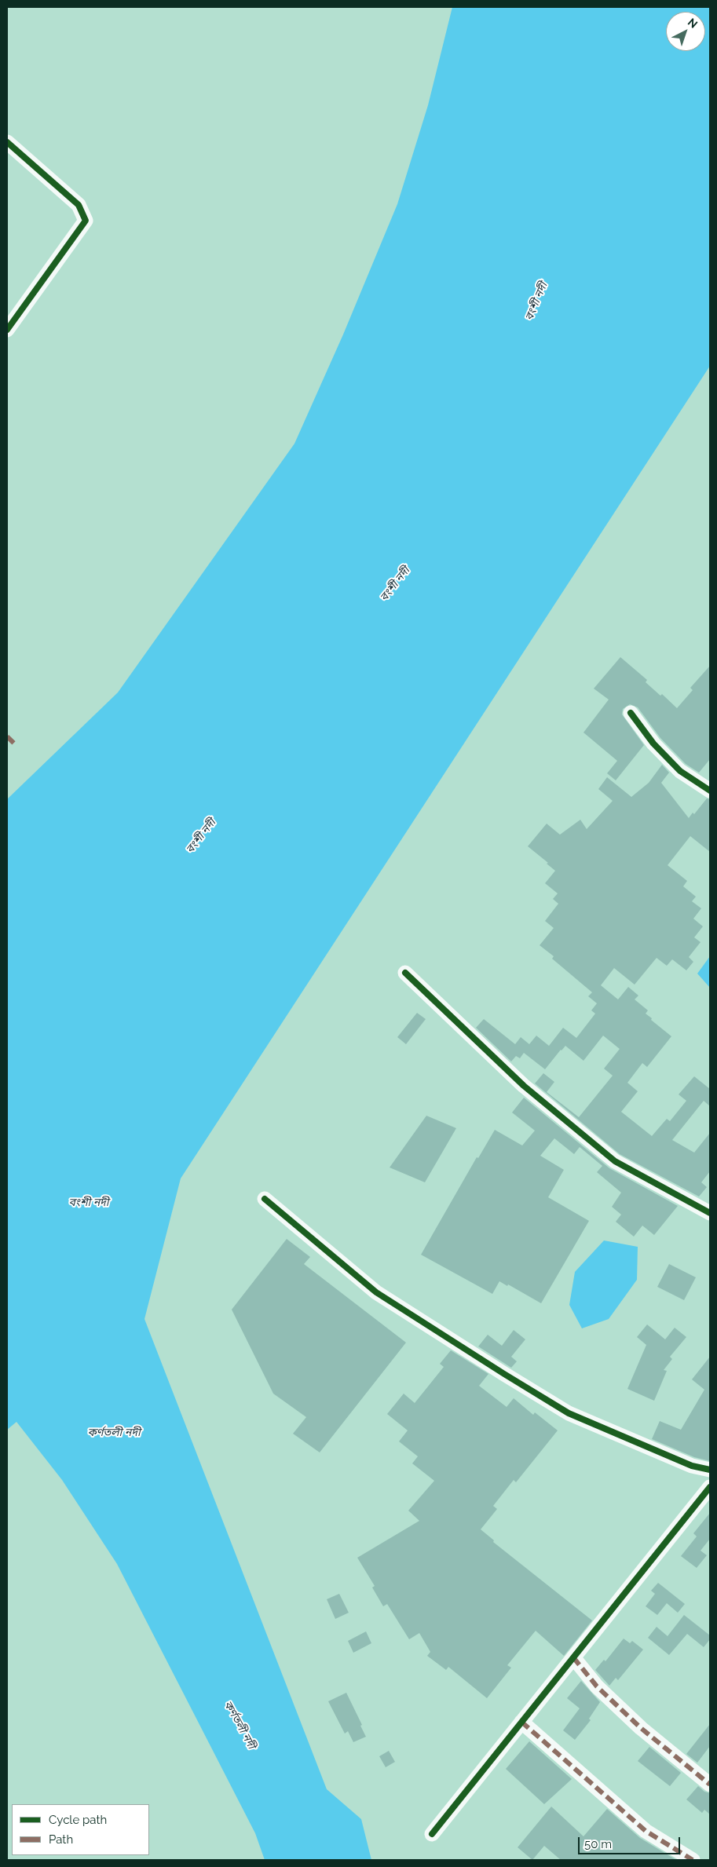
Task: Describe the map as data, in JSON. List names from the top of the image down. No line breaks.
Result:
{"water":["বংশী নদী","কর্ণতলী নদী"],"legend":["Cycle path","Path"],"scale_bar":"50 m","north":"top right"}
